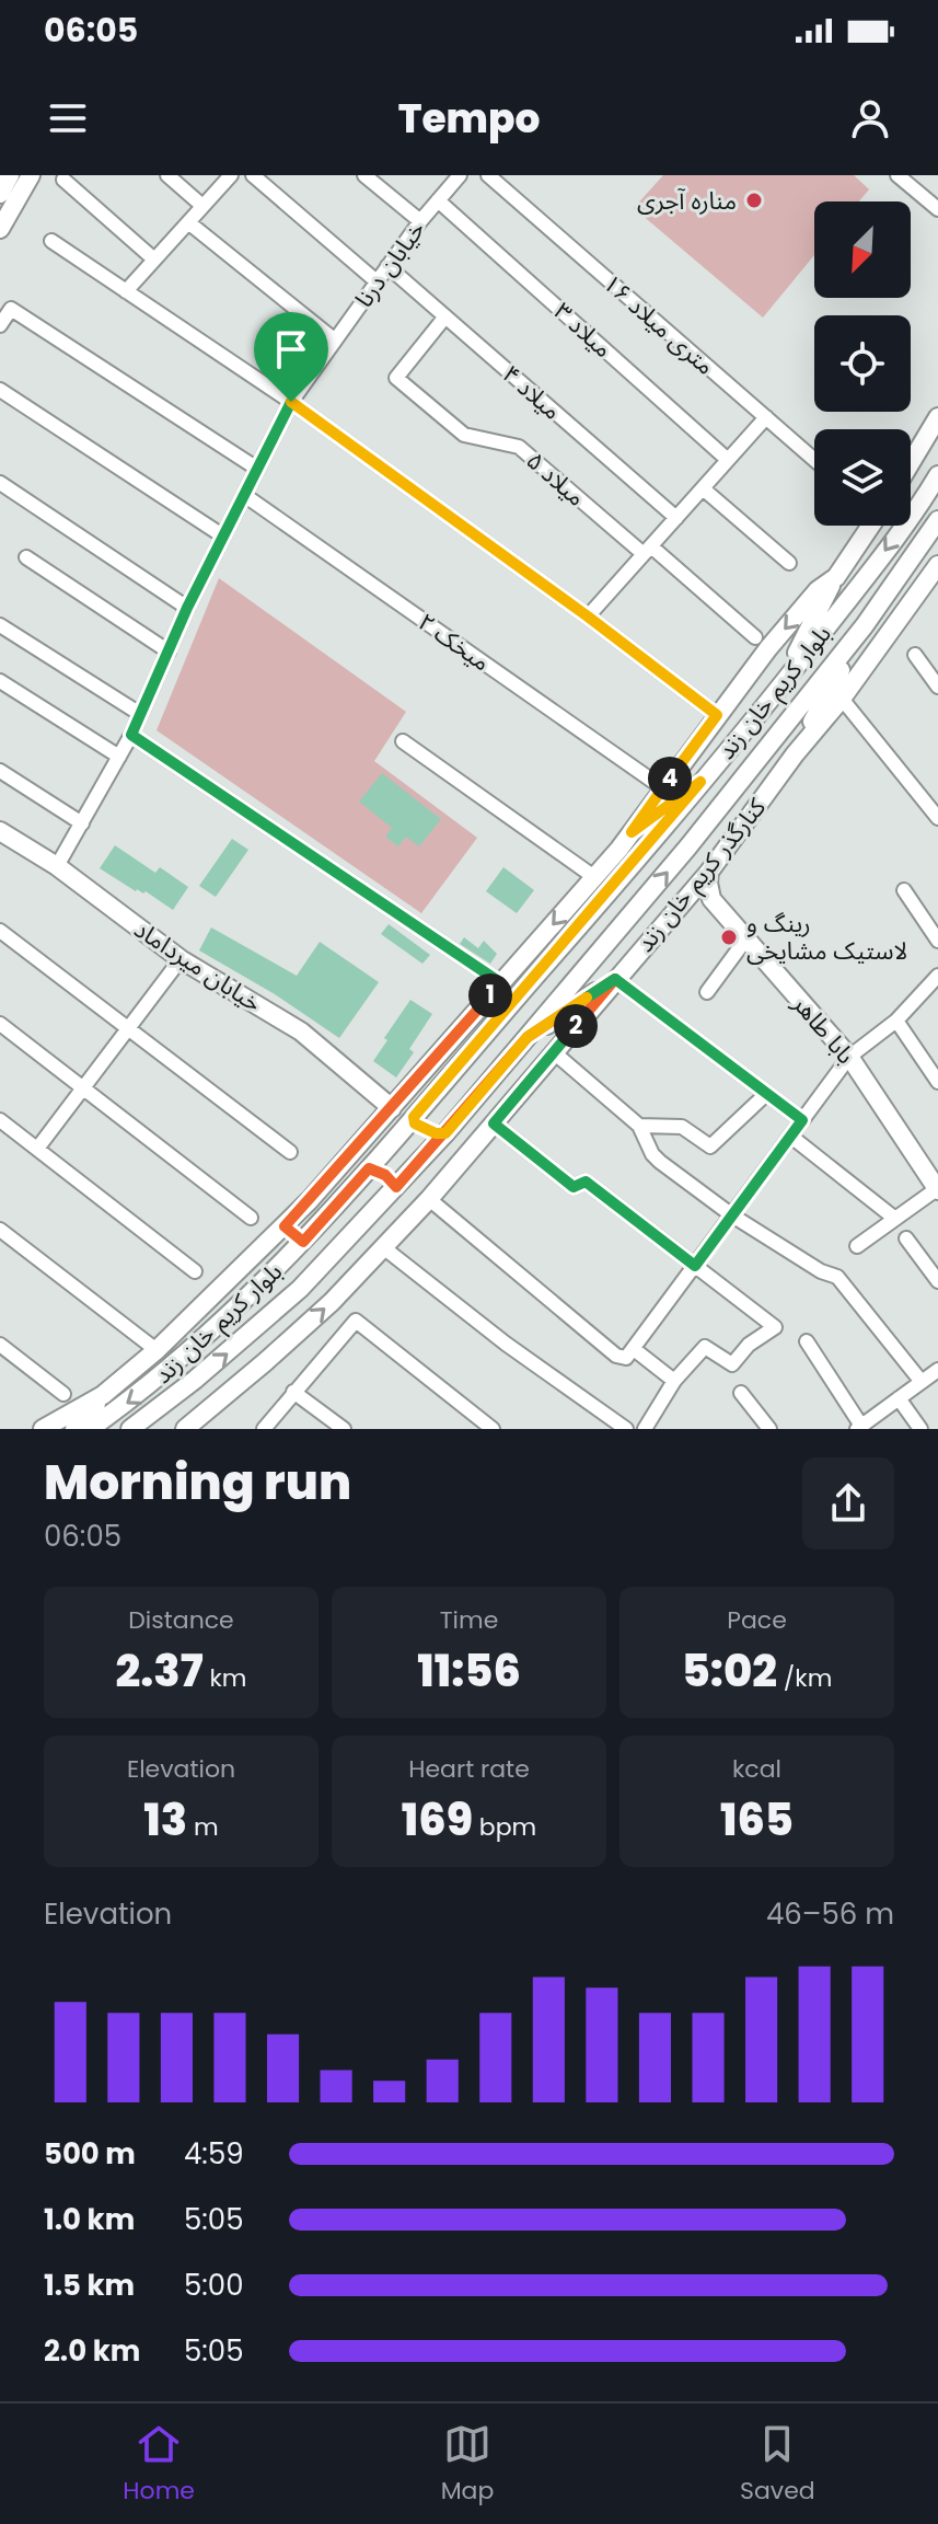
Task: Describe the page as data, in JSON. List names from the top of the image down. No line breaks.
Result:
{"streets":{"main road":["بلوار کریم خان زند","کنارگذر کریم خان زند","خیابان میرداماد","بابا طاهر"],"street":["خیابان درنا","۱۶ متری میلاد","میلاد ۳","میلاد ۴","میلاد ۵","میخک ۲"]},"crossings":[["خیابان درنا","میلاد ۳"],["خیابان درنا","میلاد ۴"],["خیابان درنا","میخک ۲"],["خیابان درنا","خیابان میرداماد"],["میلاد ۴","میلاد ۵"]],"places":["مناره آجری","رینگ و لاستیک مشایخی"],"north":"bottom left","page":{"status":"06:05","header":"Tempo","pins":["4","1","2"],"heading":["Morning run","06:05"],"stats":[["Distance","2.37 km"],["Time","11:56"],["Pace","5:02 /km"],["Elevation","13 m"],["Heart rate","169 bpm"],["kcal","165"]],"chart":["Elevation","46–56 m"],"list":[{"name":"500 m","note":"4:59"},{"name":"1.0 km","note":"5:05"},{"name":"1.5 km","note":"5:00"},{"name":"2.0 km","note":"5:05"}],"tabs":["Home","Map","Saved"]}}
